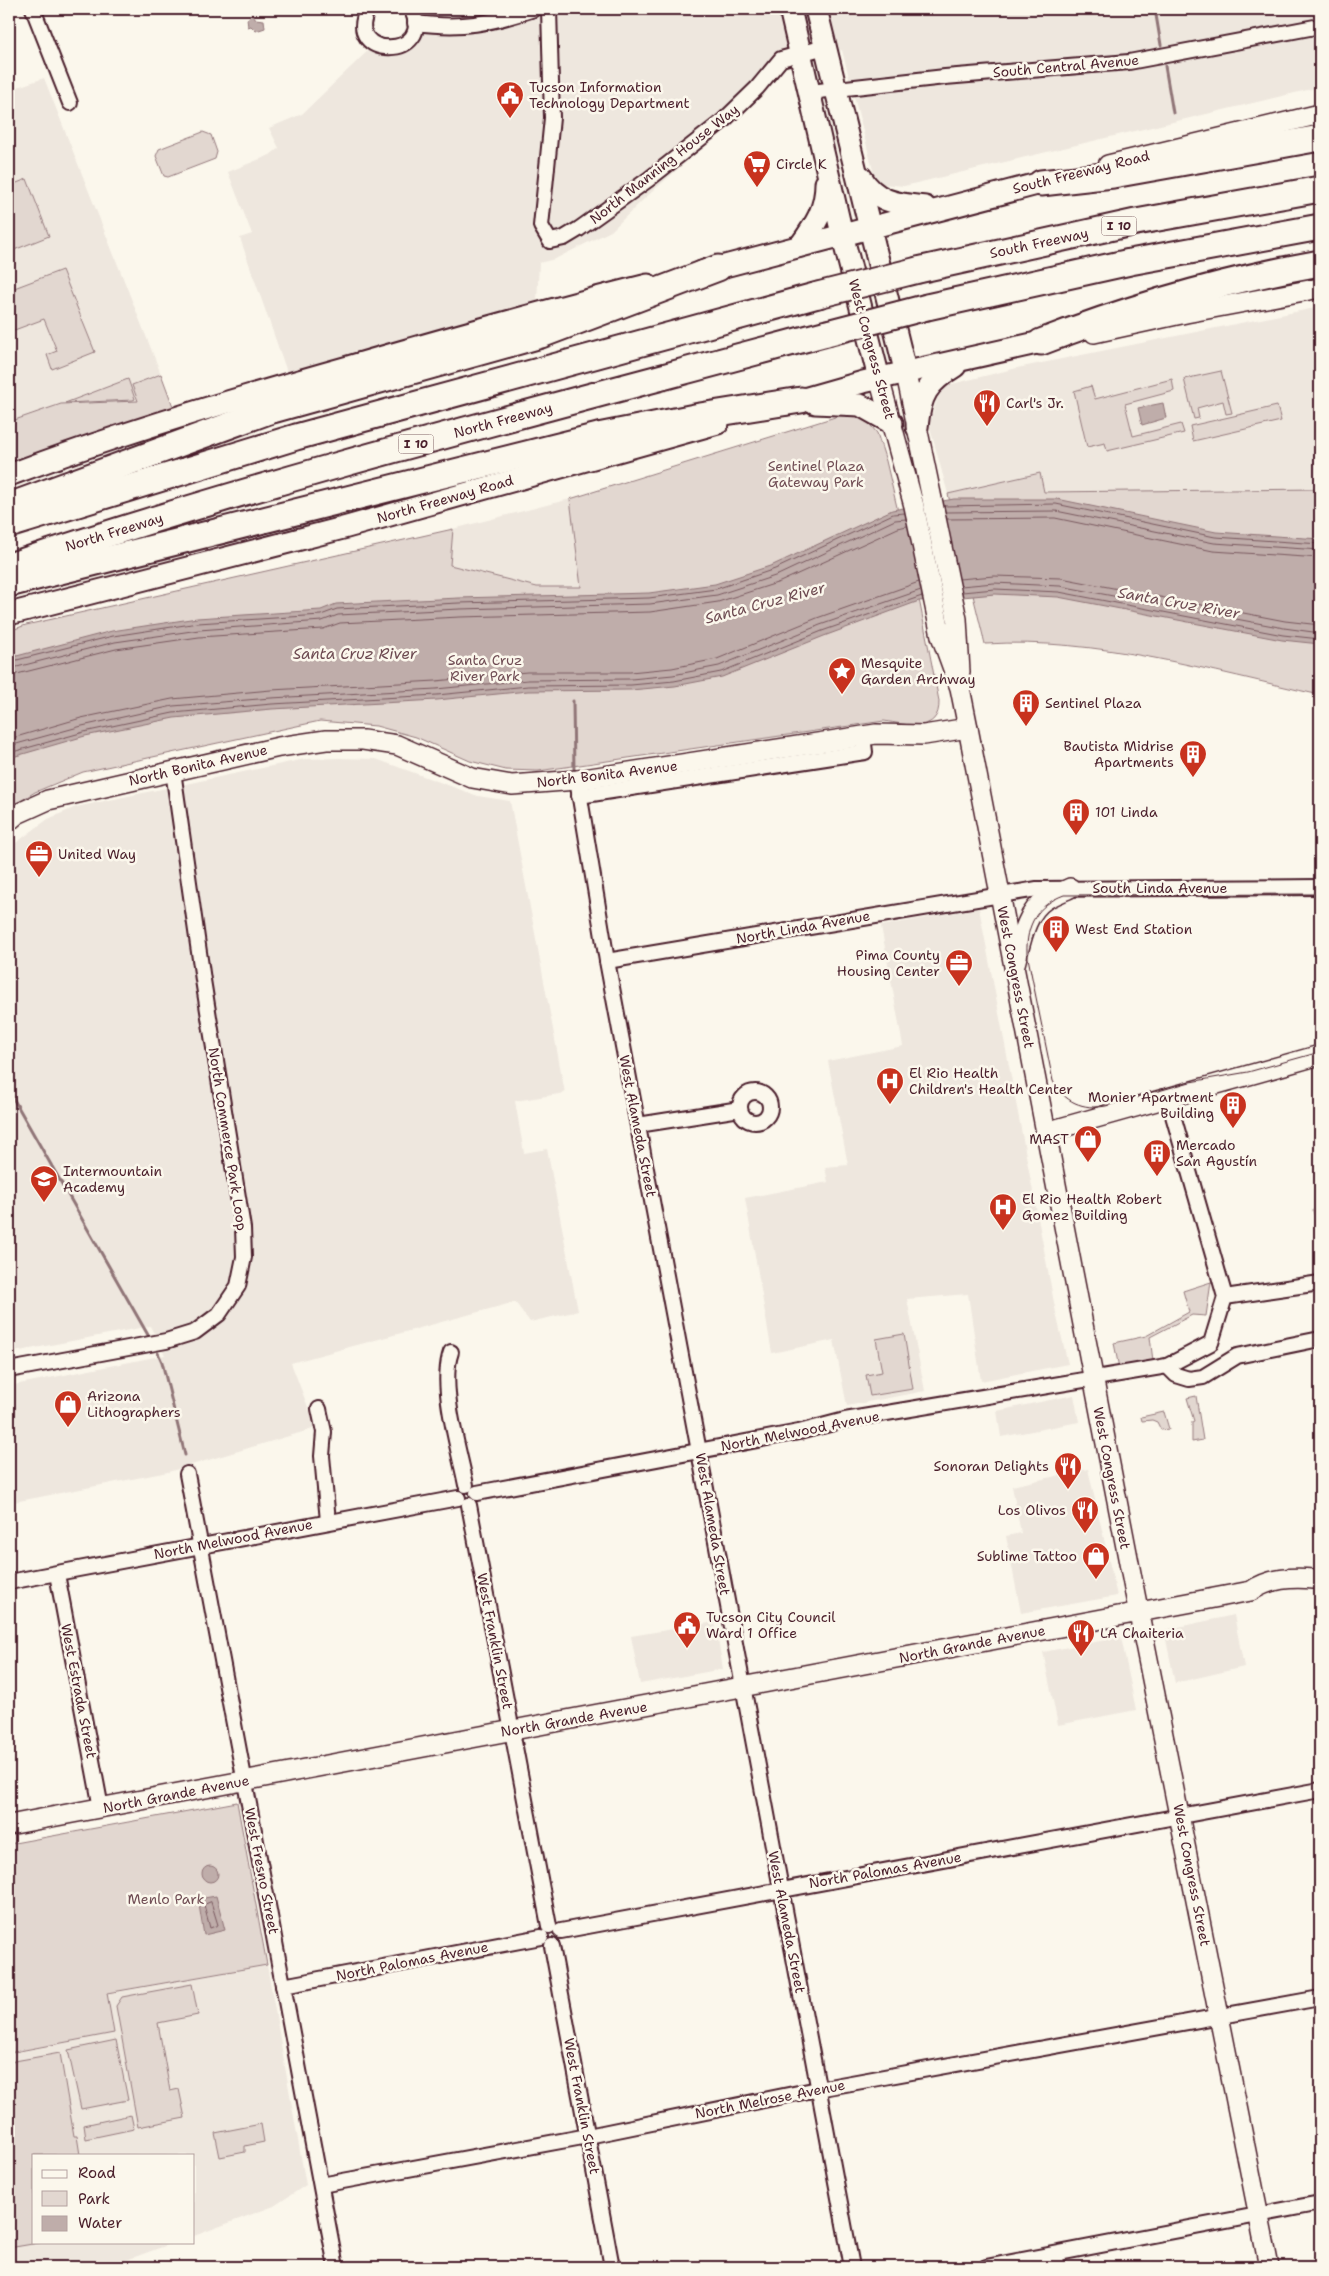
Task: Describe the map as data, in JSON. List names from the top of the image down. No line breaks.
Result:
{"streets":{"highway":["I 10","South Freeway","North Freeway"],"main road":["South Freeway Road","West Congress Street","North Freeway Road","North Bonita Avenue","North Grande Avenue"],"street":["South Central Avenue","North Manning House Way","South Linda Avenue","North Linda Avenue","West Alameda Street","North Commerce Park Loop","North Melwood Avenue","West Franklin Street","West Estrada Street","North Palomas Avenue","West Fresno Street","North Melrose Avenue"]},"crossings":[["South Central Avenue","West Congress Street"],["North Manning House Way","West Congress Street"],["South Freeway Road","West Congress Street"],["West Congress Street","North Freeway Road"],["West Congress Street","North Bonita Avenue"],["West Congress Street","South Linda Avenue"],["West Congress Street","North Linda Avenue"],["West Congress Street","North Melwood Avenue"],["West Congress Street","North Grande Avenue"],["West Congress Street","North Palomas Avenue"],["West Congress Street","North Melrose Avenue"],["North Bonita Avenue","West Alameda Street"],["North Bonita Avenue","North Commerce Park Loop"],["South Linda Avenue","North Linda Avenue"],["North Linda Avenue","West Alameda Street"],["West Alameda Street","North Melwood Avenue"],["West Alameda Street","North Grande Avenue"],["West Alameda Street","North Palomas Avenue"],["West Alameda Street","North Melrose Avenue"],["North Melwood Avenue","West Franklin Street"],["North Melwood Avenue","West Estrada Street"],["North Melwood Avenue","West Fresno Street"],["West Franklin Street","North Grande Avenue"],["West Franklin Street","North Palomas Avenue"],["West Franklin Street","North Melrose Avenue"],["North Grande Avenue","West Estrada Street"],["North Grande Avenue","West Fresno Street"],["North Palomas Avenue","West Fresno Street"],["West Fresno Street","North Melrose Avenue"]],"water":["Santa Cruz River"],"parks":["Sentinel Plaza Gateway Park","Santa Cruz River Park","Menlo Park"],"places":{"public building":["Tucson Information Technology Department","Tucson City Council Ward 1 Office"],"supermarket":["Circle K"],"restaurant":["Carl's Jr.","Sonoran Delights","Los Olivos","LA Chaiteria"],"place":["Mesquite Garden Archway"],"building":["Sentinel Plaza","Bautista Midrise Apartments","101 Linda","West End Station","Monier Apartment Building","Mercado San Agustín"],"office":["United Way","Pima County Housing Center"],"hospital":["El Rio Health Children's Health Center","El Rio Health Robert Gomez Building"],"shop":["MAST","Arizona Lithographers","Sublime Tattoo"],"school or university":["Intermountain Academy"]},"legend":["Road","Park","Water"]}
